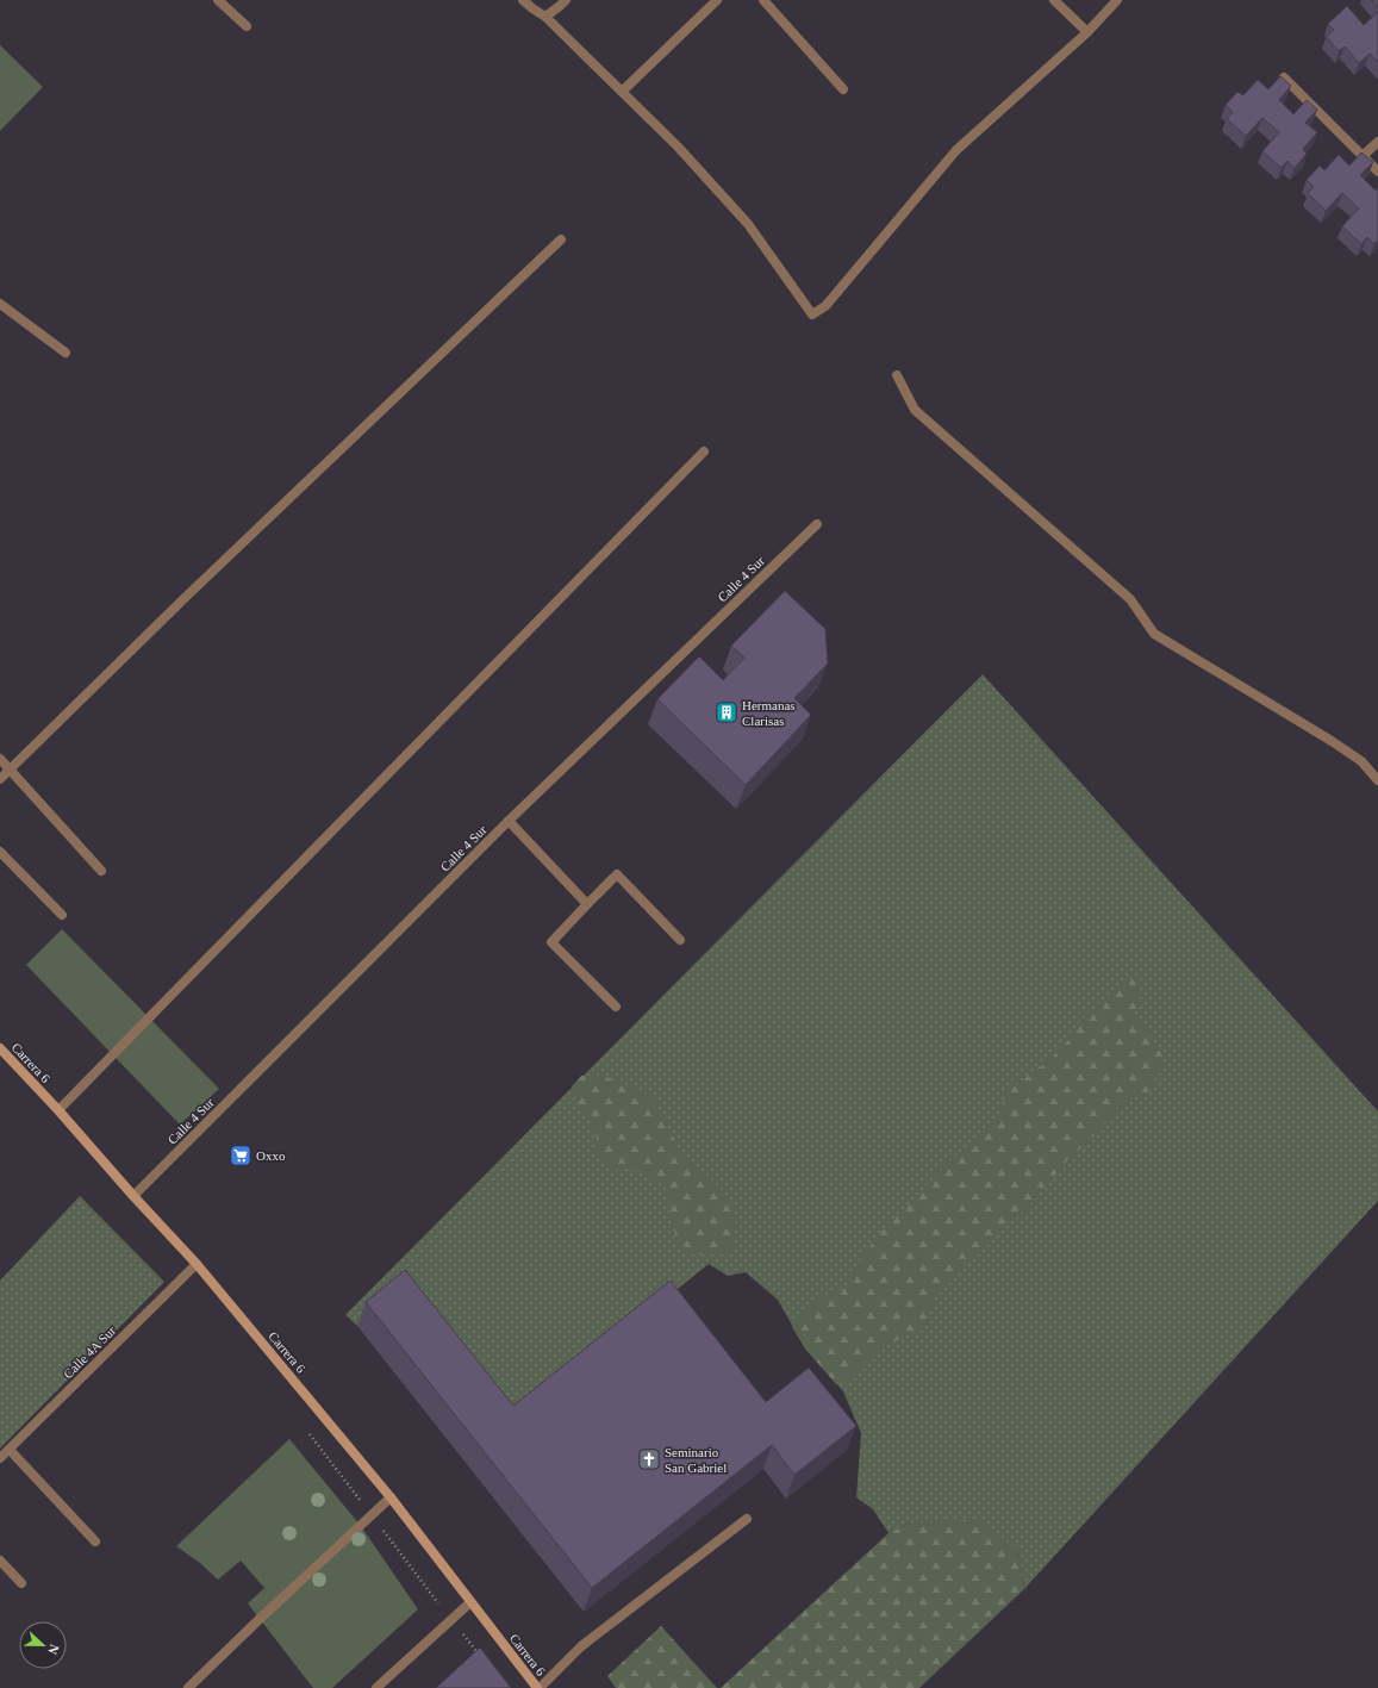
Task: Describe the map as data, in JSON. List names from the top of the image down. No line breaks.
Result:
{"streets":{"main road":["Carrera 6"],"street":["Calle 4 Sur","Calle 4A Sur"]},"crossings":[["Calle 4 Sur","Carrera 6"],["Carrera 6","Calle 4A Sur"]],"places":{"building":["Hermanas Clarisas"],"supermarket":["Oxxo"],"church":["Seminario San Gabriel"]},"north":"right"}
